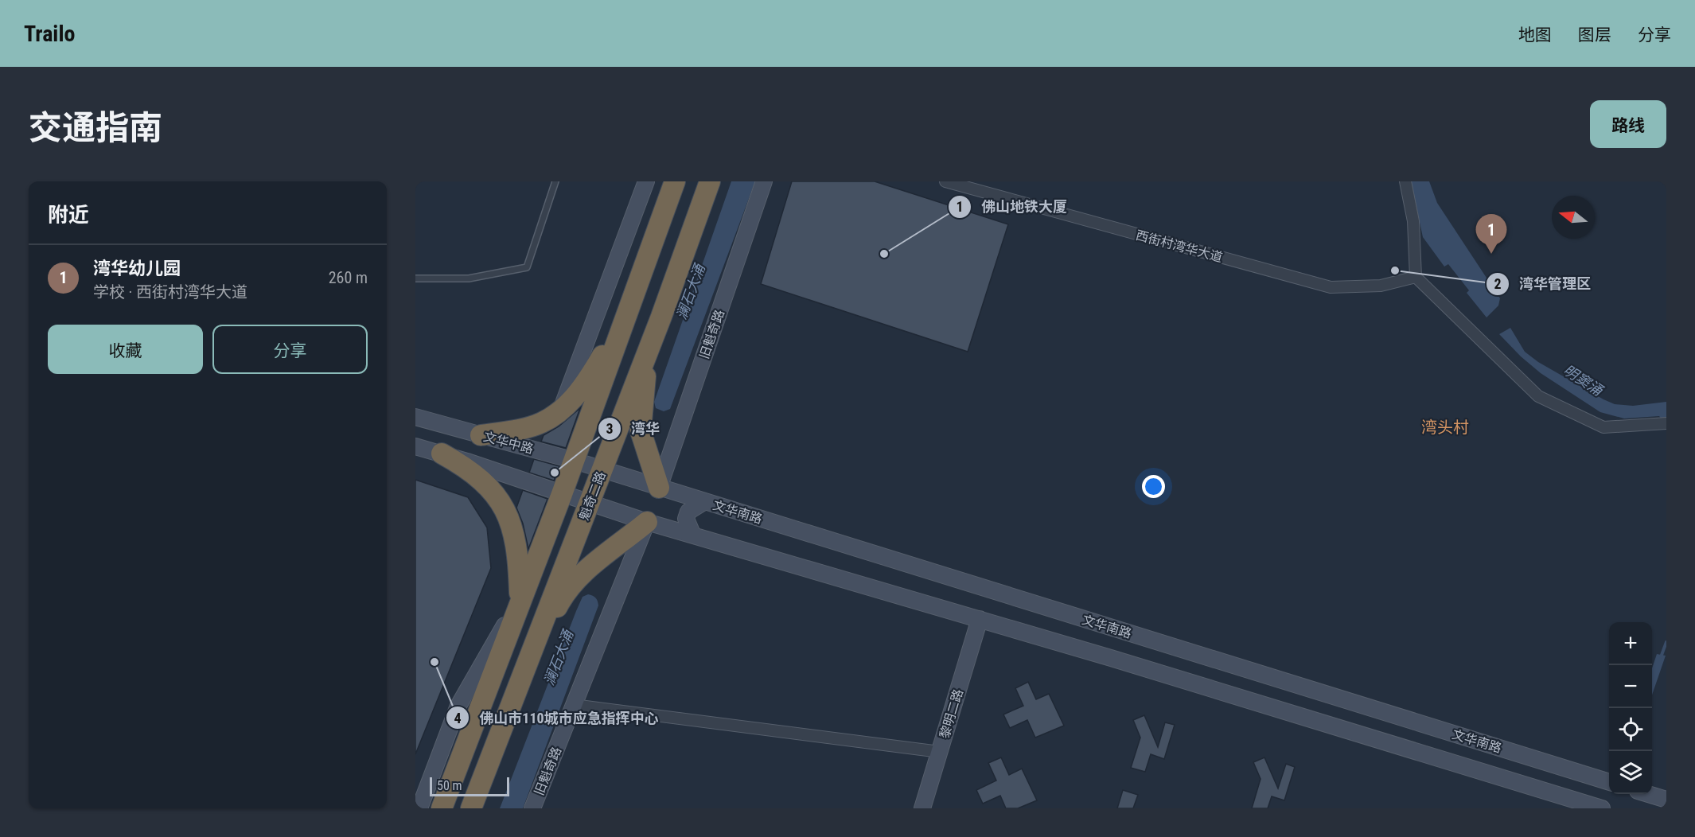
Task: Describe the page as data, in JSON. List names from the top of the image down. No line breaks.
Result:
{"streets":{"highway":["魁奇二路"],"main road":["旧魁奇路","文华中路","文华南路","黎明二路"],"street":["西街村湾华大道"]},"crossings":[["旧魁奇路","文华南路"],["文华中路","魁奇二路"],["文华中路","文华南路"],["魁奇二路","文华南路"]],"districts":["湾头村"],"water":["澜石大涌","明窦涌"],"places":["佛山地铁大厦","湾华管理区","湾华","佛山市110城市应急指挥中心"],"scale_bar":"50 m","north":"left","page":{"header":"Trailo","nav":["地图","图层","分享"],"title":"交通指南","buttons":["路线",["收藏","分享"]],"heading":"附近","pins":"1","list":[{"mark":"1","name":"湾华幼儿园","note":"学校 · 西街村湾华大道","value":"260 m"}],"map_buttons":["+","−"],"scale":"50 m"}}
